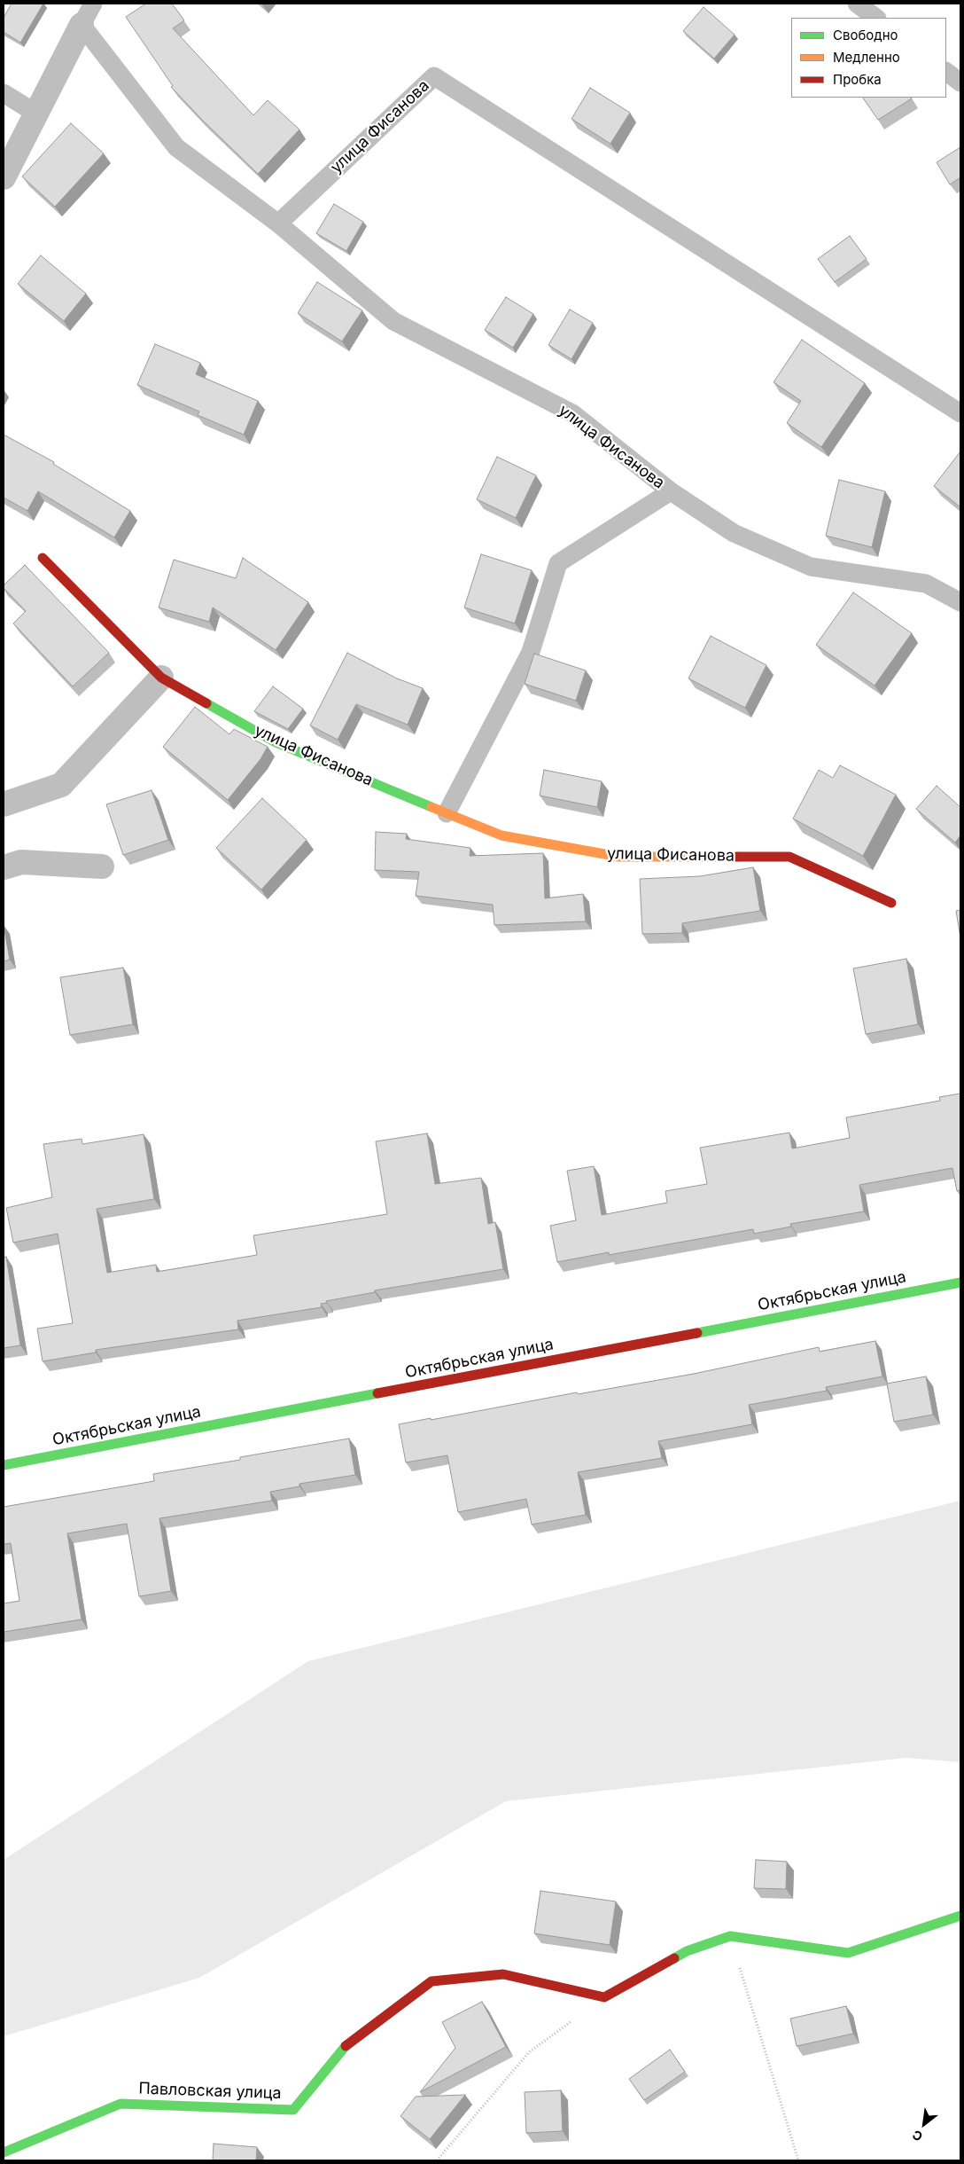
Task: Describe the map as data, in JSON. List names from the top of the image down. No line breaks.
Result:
{"streets":{"street":["улица Фисанова","Октябрьская улица","Павловская улица"]},"legend":["Свободно","Медленно","Пробка"],"north":"bottom left"}
